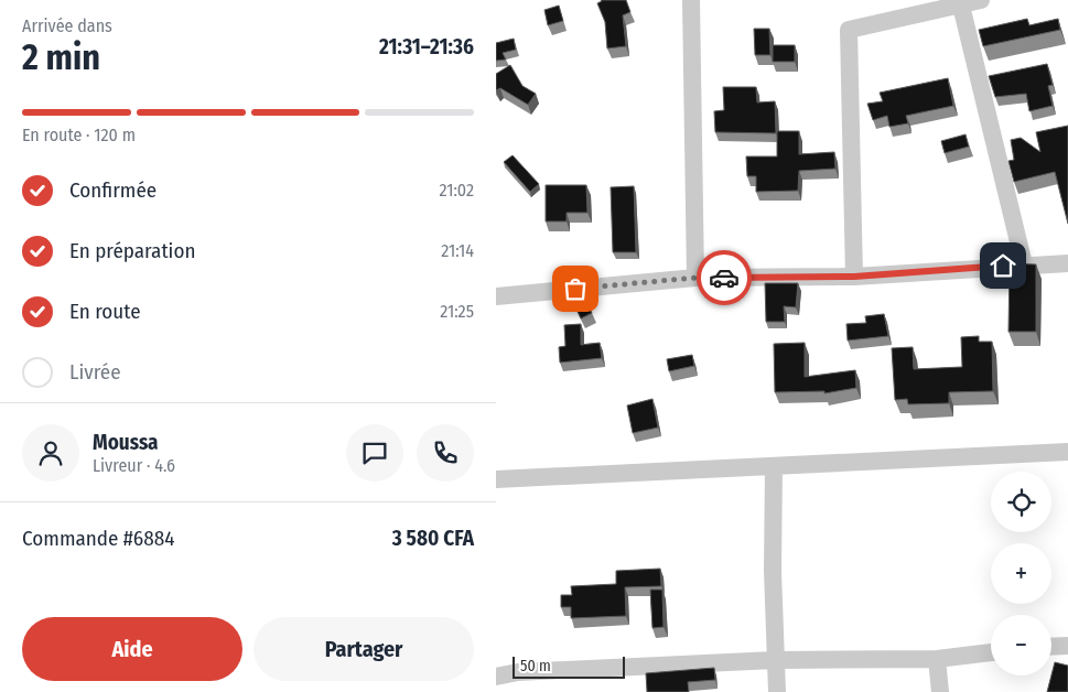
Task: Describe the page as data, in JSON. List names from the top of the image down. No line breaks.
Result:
{"scale_bar":"50 m","page":{"heading":["2 min","Arrivée dans","21:31–21:36"],"panel":["Moussa","Livreur · 4.6","Commande #6884","3 580 CFA"],"bar":"En route · 120 m","list":[["Confirmée","21:02"],["En préparation","21:14"],["En route","21:25"],"Livrée"],"map_buttons":["+","−"],"buttons":["Aide","Partager"],"scale":"50 m"}}
